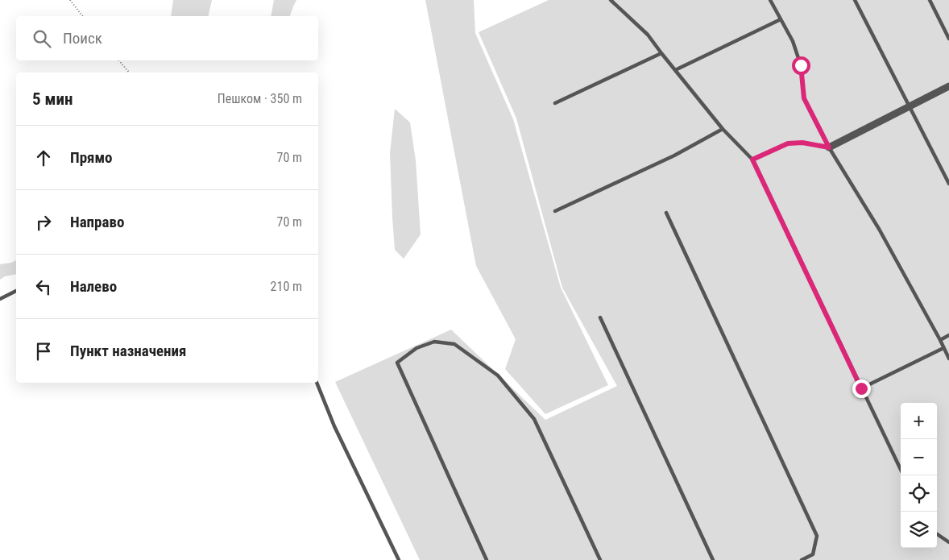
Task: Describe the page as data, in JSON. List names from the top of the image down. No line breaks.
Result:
{"page":{"search":"Поиск","heading":["5 мин","Пешком · 350 m"],"list":[["Прямо","70 m"],["Направо","70 m"],["Налево","210 m"],"Пункт назначения"],"map_buttons":["+","−"]}}
